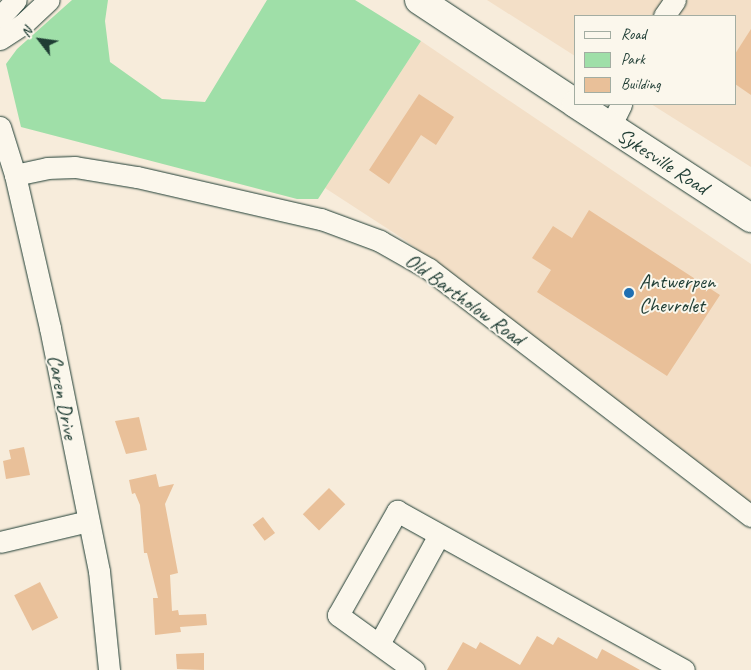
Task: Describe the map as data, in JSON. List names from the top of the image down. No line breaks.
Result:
{"streets":{"main road":["Sykesville Road"],"street":["Old Bartholow Road","Caren Drive"]},"crossings":[["Old Bartholow Road","Caren Drive"]],"places":["Antwerpen Chevrolet"],"legend":["Road","Park","Building"],"north":"top left"}
